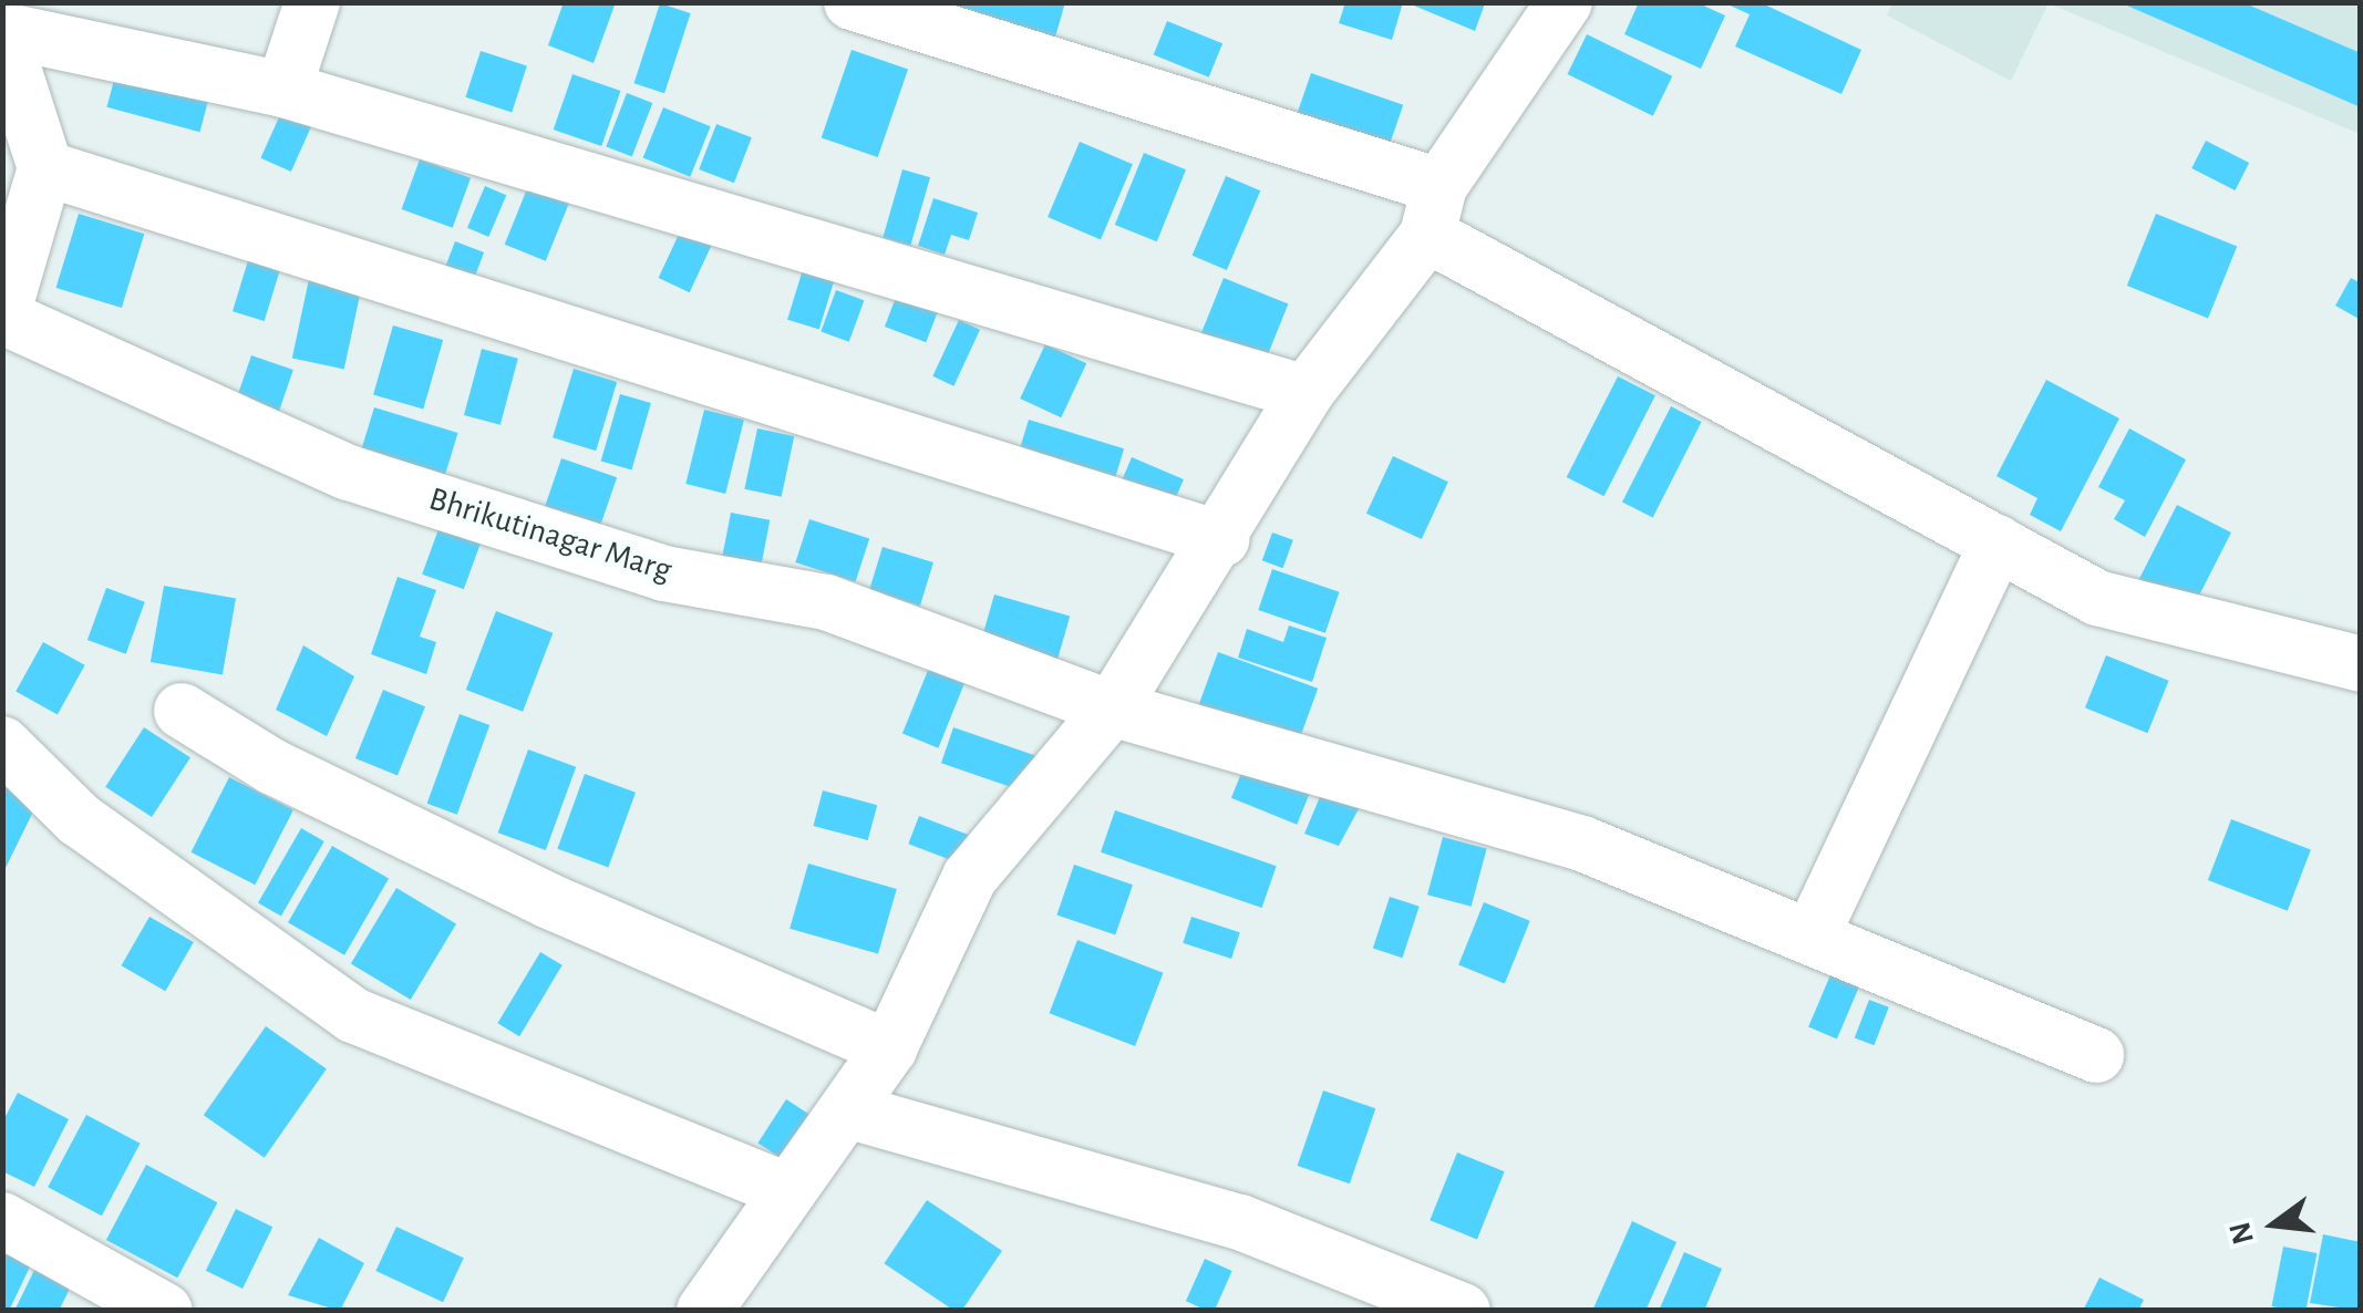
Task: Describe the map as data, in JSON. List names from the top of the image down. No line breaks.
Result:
{"streets":{"street":["Bhrikutinagar Marg"]},"north":"left"}
